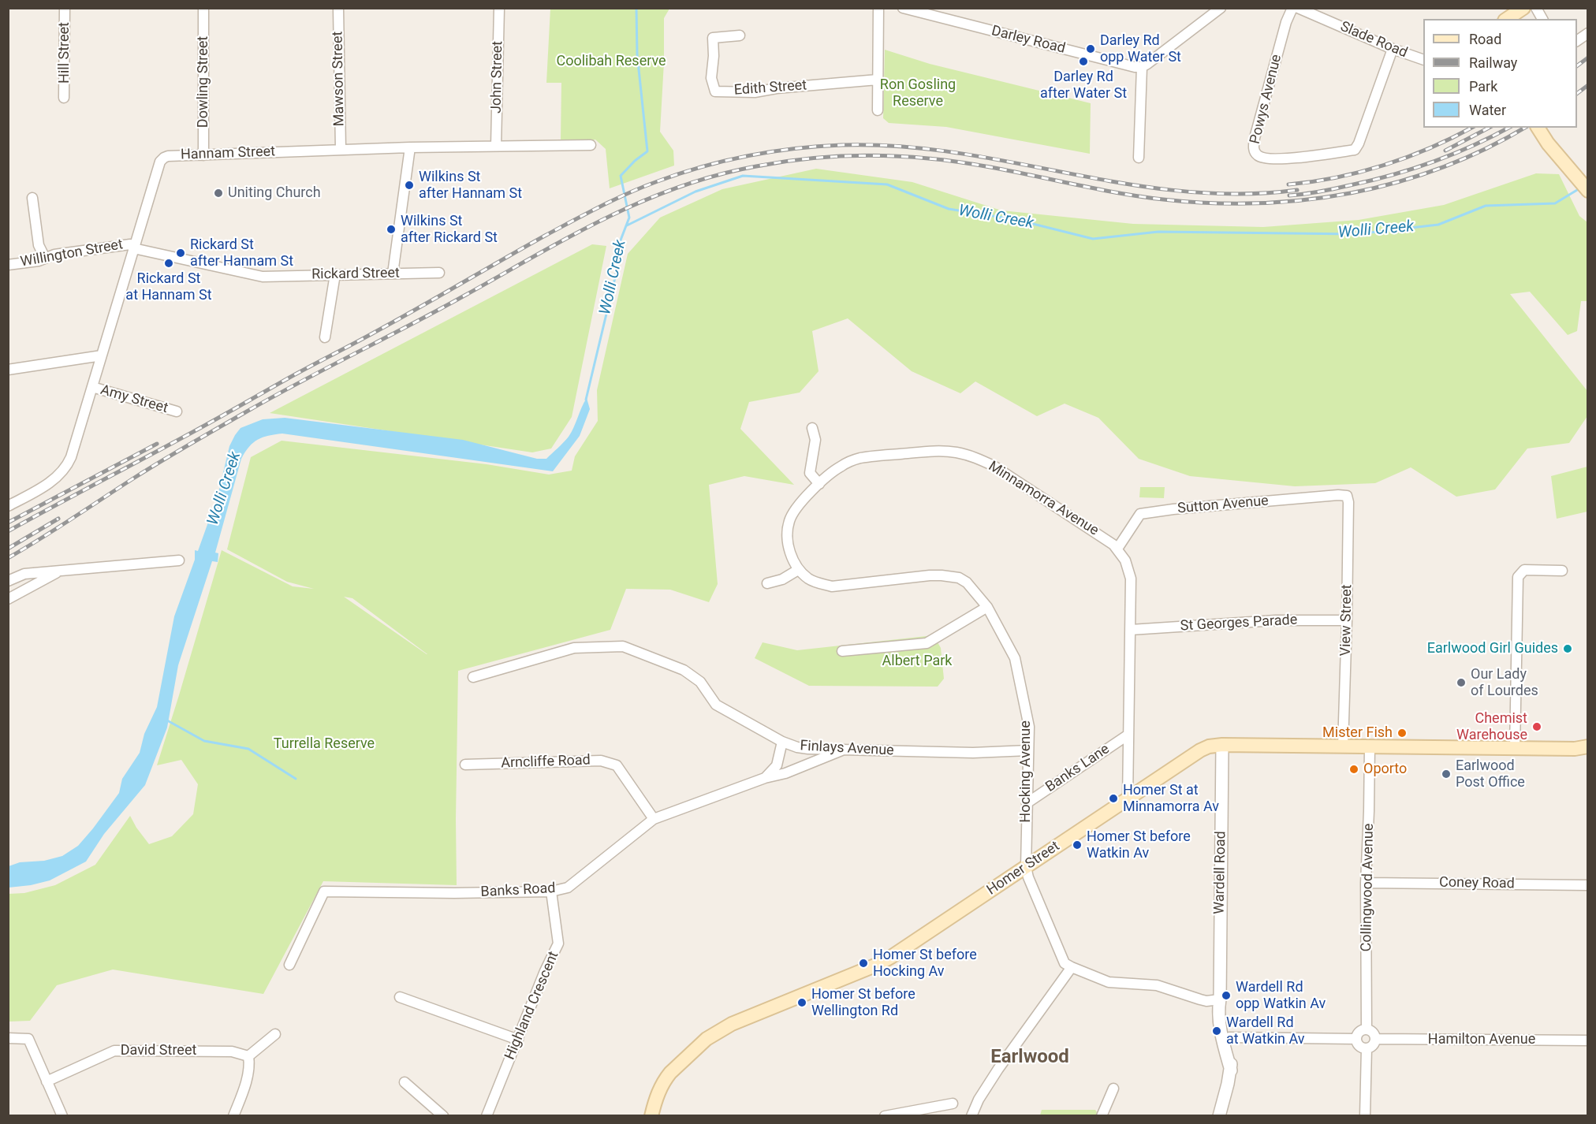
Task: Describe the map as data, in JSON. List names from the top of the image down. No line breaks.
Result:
{"streets":{"main road":["Homer Street"],"street":["Darley Road","Slade Road","Hill Street","John Street","Mawson Street","Dowling Street","Edith Street","Powys Avenue","Hannam Street","Willington Street","Rickard Street","Amy Street","Minnamorra Avenue","Sutton Avenue","View Street","St Georges Parade","Finlays Avenue","Arncliffe Road","Banks Lane","Hocking Avenue","Wardell Road","Coney Road","Collingwood Avenue","Banks Road","Highland Crescent","Hamilton Avenue","David Street"]},"crossings":[["Slade Road","Powys Avenue"],["John Street","Hannam Street"],["Mawson Street","Hannam Street"],["Dowling Street","Hannam Street"],["Hannam Street","Willington Street"],["Hannam Street","Rickard Street"],["Hannam Street","Amy Street"],["Willington Street","Rickard Street"],["Minnamorra Avenue","Sutton Avenue"],["Minnamorra Avenue","St Georges Parade"],["Minnamorra Avenue","Banks Lane"],["Minnamorra Avenue","Hocking Avenue"],["Minnamorra Avenue","Homer Street"],["Sutton Avenue","View Street"],["View Street","St Georges Parade"],["View Street","Homer Street"],["Finlays Avenue","Hocking Avenue"],["Finlays Avenue","Banks Road"],["Arncliffe Road","Banks Road"],["Banks Lane","Hocking Avenue"],["Hocking Avenue","Homer Street"],["Homer Street","Wardell Road"],["Homer Street","Collingwood Avenue"],["Coney Road","Collingwood Avenue"],["Collingwood Avenue","Hamilton Avenue"],["Banks Road","Highland Crescent"]],"districts":["Earlwood"],"water":["Wolli Creek"],"parks":["Coolibah Reserve","Ron Gosling Reserve","Albert Park","Turrella Reserve"],"places":["Darley Rd opp Water St","Darley Rd after Water St","Wilkins St after Hannam St","Uniting Church","Wilkins St after Rickard St","Rickard St after Hannam St","Rickard St at Hannam St","Earlwood Girl Guides","Our Lady of Lourdes","Chemist Warehouse","Mister Fish","Oporto","Earlwood Post Office","Homer St at Minnamorra Av","Homer St before Watkin Av","Homer St before Hocking Av","Wardell Rd opp Watkin Av","Homer St before Wellington Rd","Wardell Rd at Watkin Av"],"legend":["Road","Railway","Park","Water"]}
